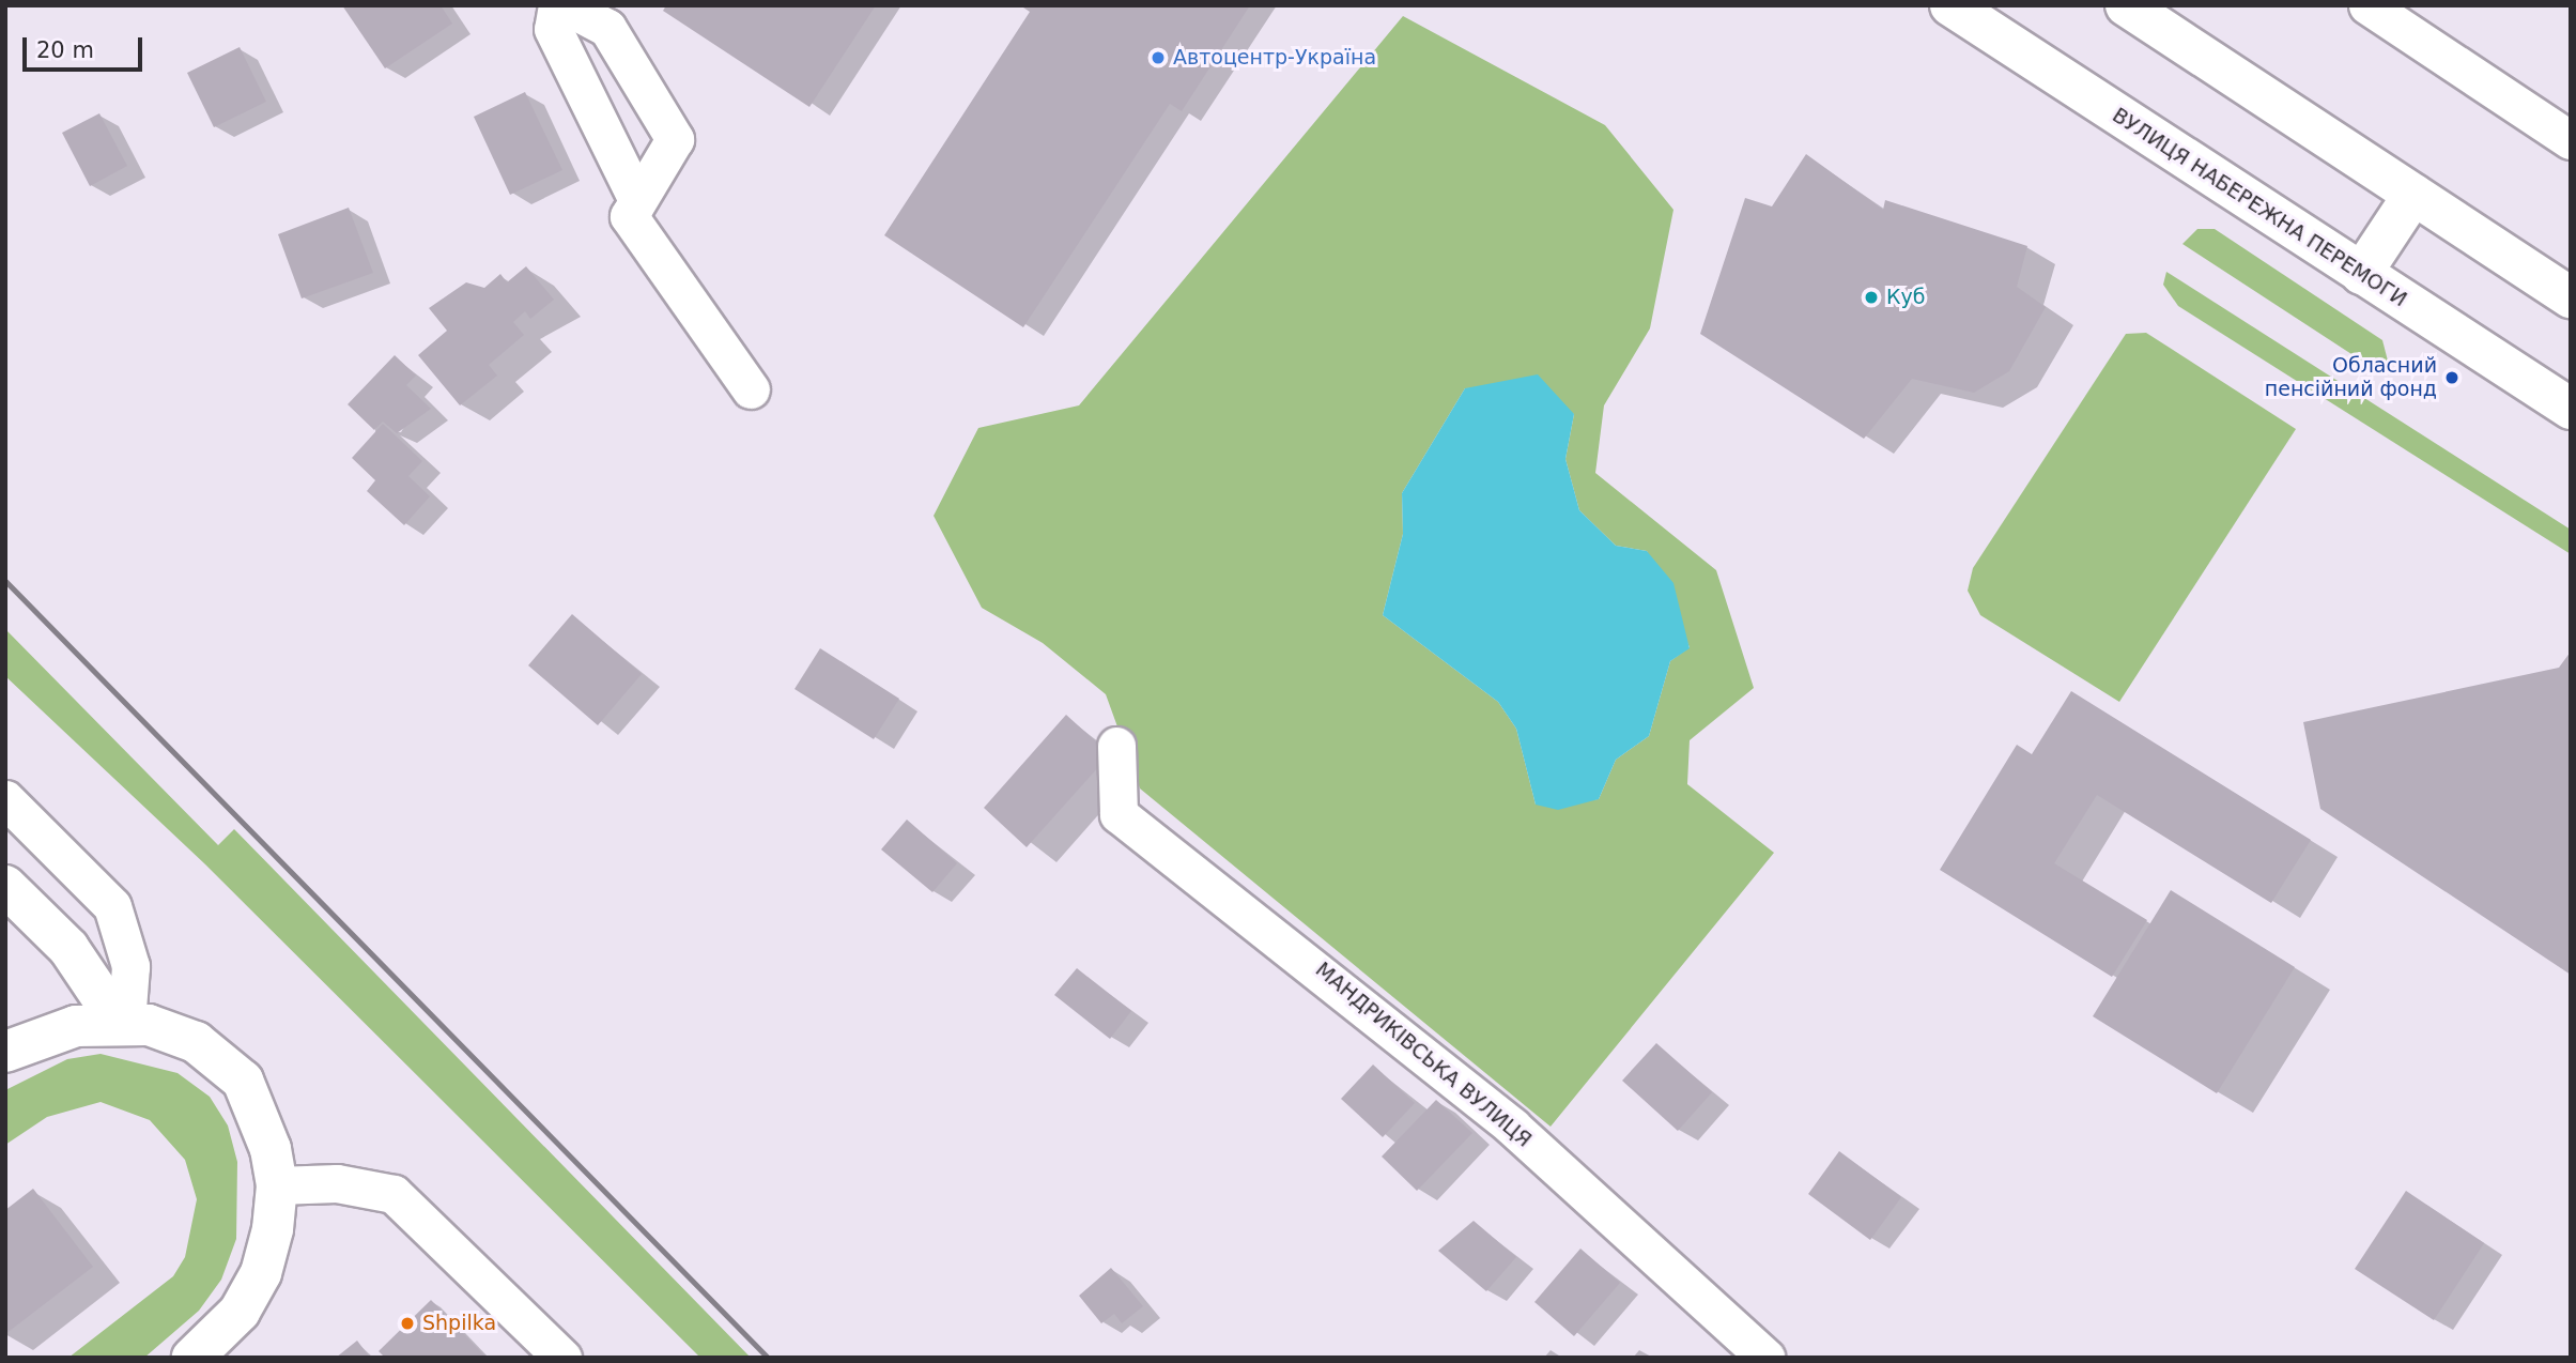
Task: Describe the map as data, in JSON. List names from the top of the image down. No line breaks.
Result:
{"streets":{"main road":["ВУЛИЦЯ НАБЕРЕЖНА ПЕРЕМОГИ"],"street":["МАНДРИКІВСЬКА ВУЛИЦЯ"]},"places":["Автоцентр-Україна","Куб","Обласний пенсійний фонд","Shpilka"],"scale_bar":"20 m"}
